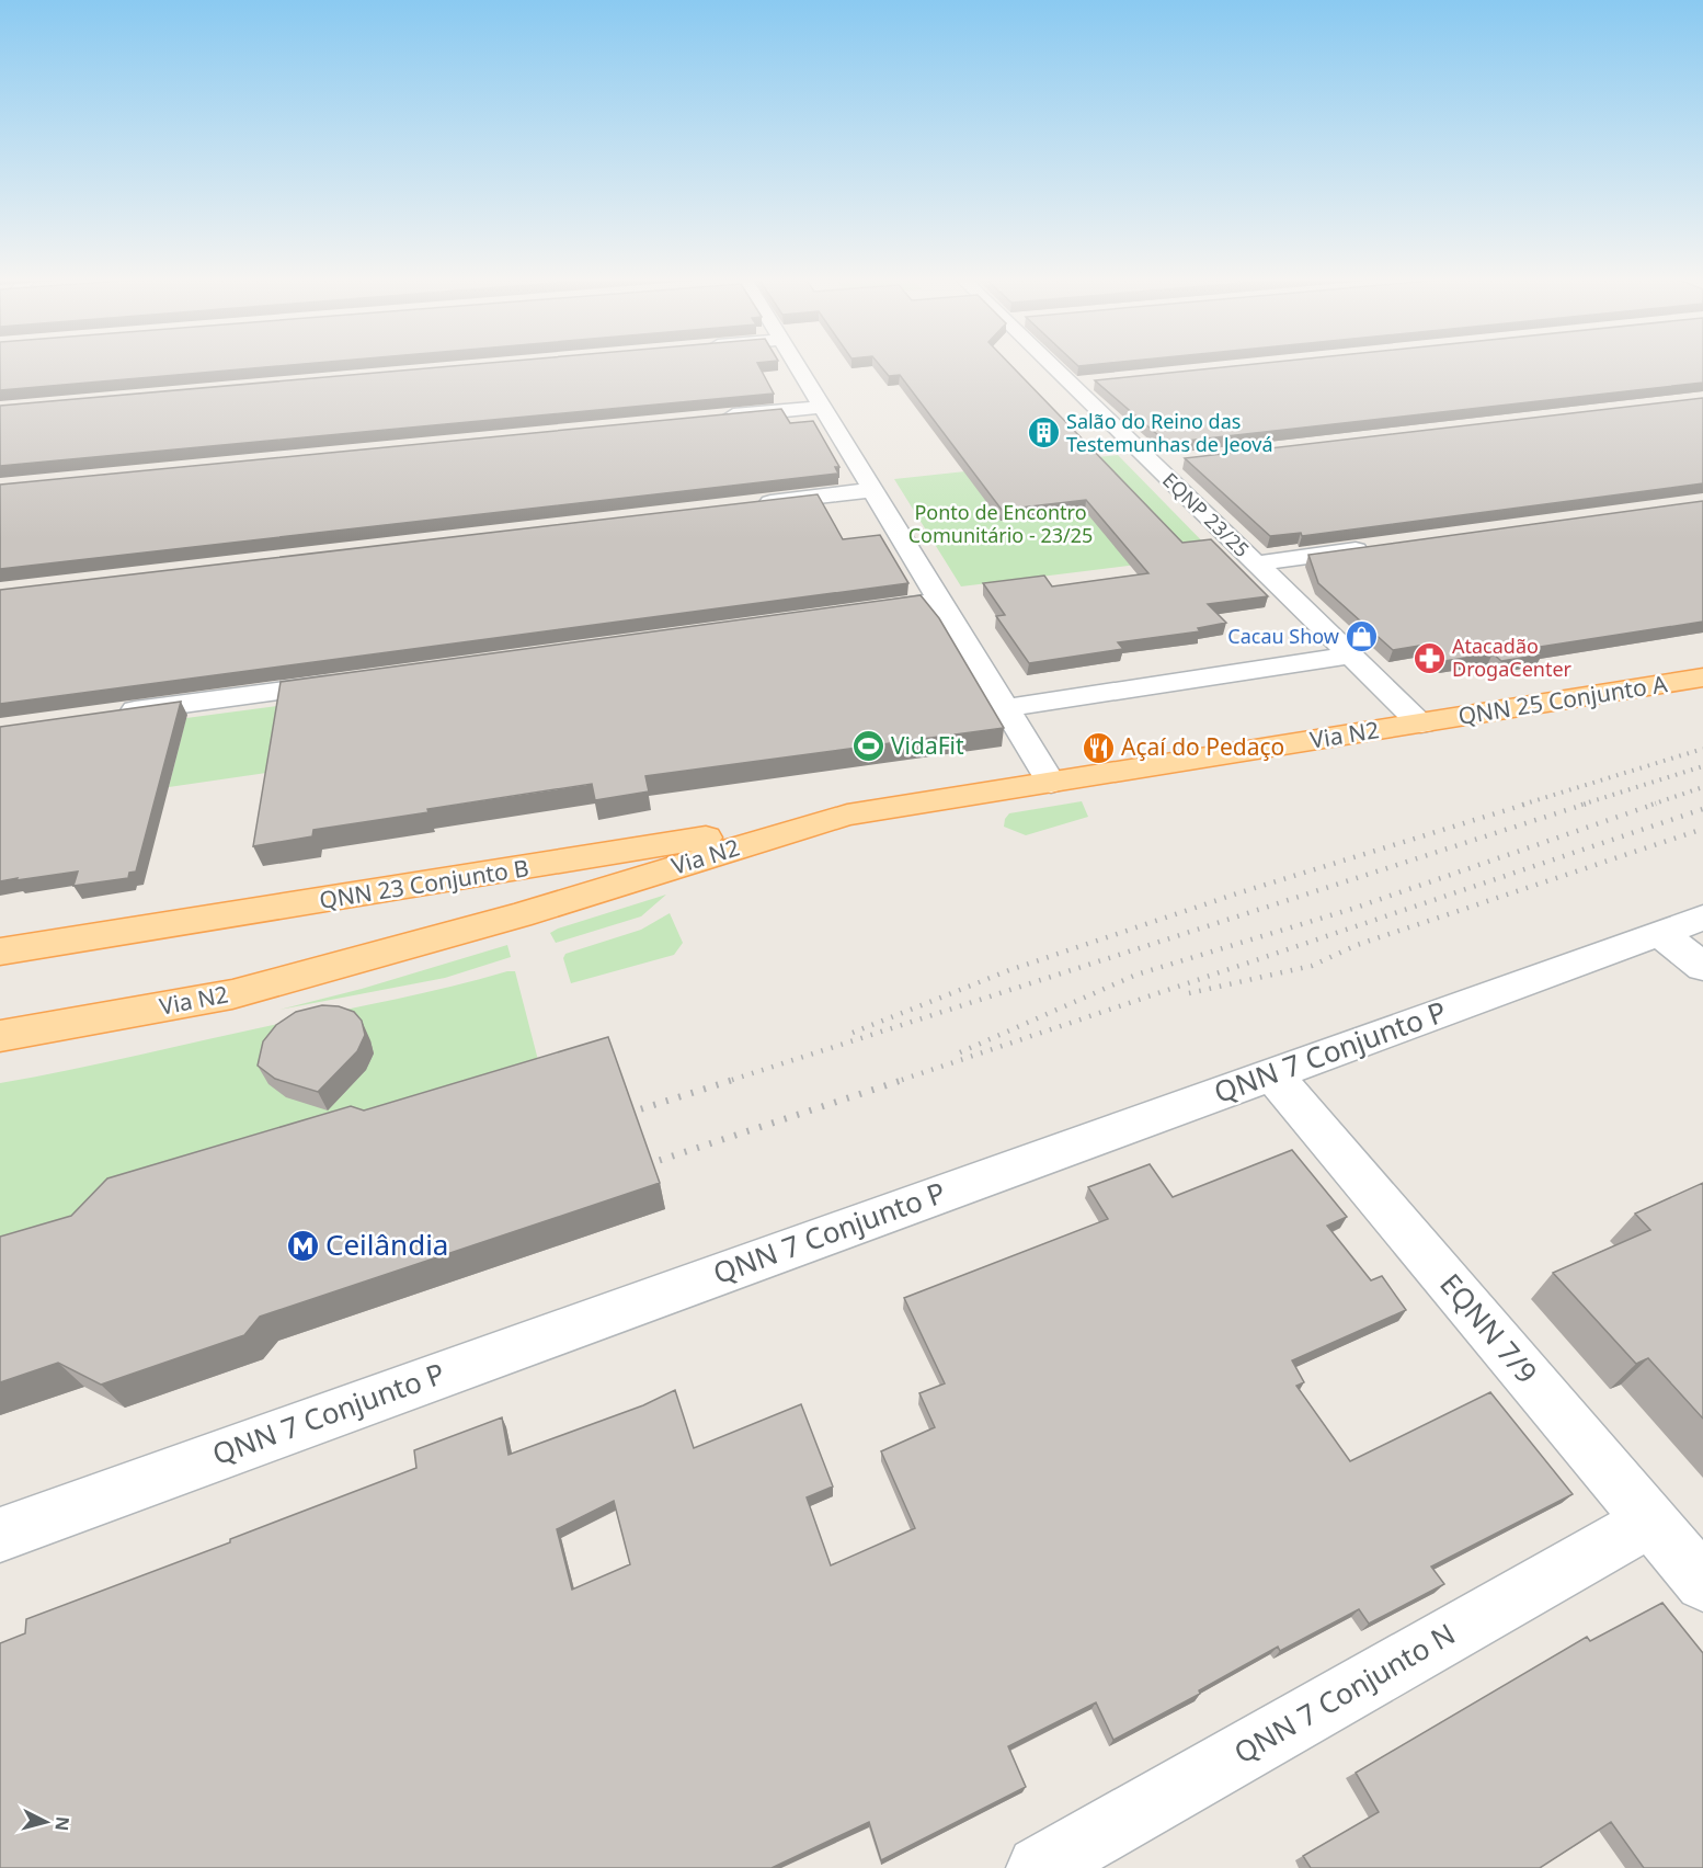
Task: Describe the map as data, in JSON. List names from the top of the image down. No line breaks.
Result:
{"streets":{"main road":["QNN 25 Conjunto A","Via N2","QNN 23 Conjunto B"],"street":["EQNP 23/25","QNN 7 Conjunto P","EQNN 7/9","QNN 7 Conjunto N"]},"crossings":[["EQNP 23/25","QNN 25 Conjunto A"],["EQNP 23/25","Via N2"],["QNN 25 Conjunto A","Via N2"],["Via N2","QNN 23 Conjunto B"],["QNN 7 Conjunto P","EQNN 7/9"],["EQNN 7/9","QNN 7 Conjunto N"]],"parks":["Ponto de Encontro Comunitário - 23/25"],"places":{"building":["Salão do Reino das Testemunhas de Jeová"],"shop":["Cacau Show"],"pharmacy":["Atacadão DrogaCenter"],"sports":["VidaFit"],"restaurant":["Açaí do Pedaço"],"metro station":["Ceilândia"]},"north":"right"}
